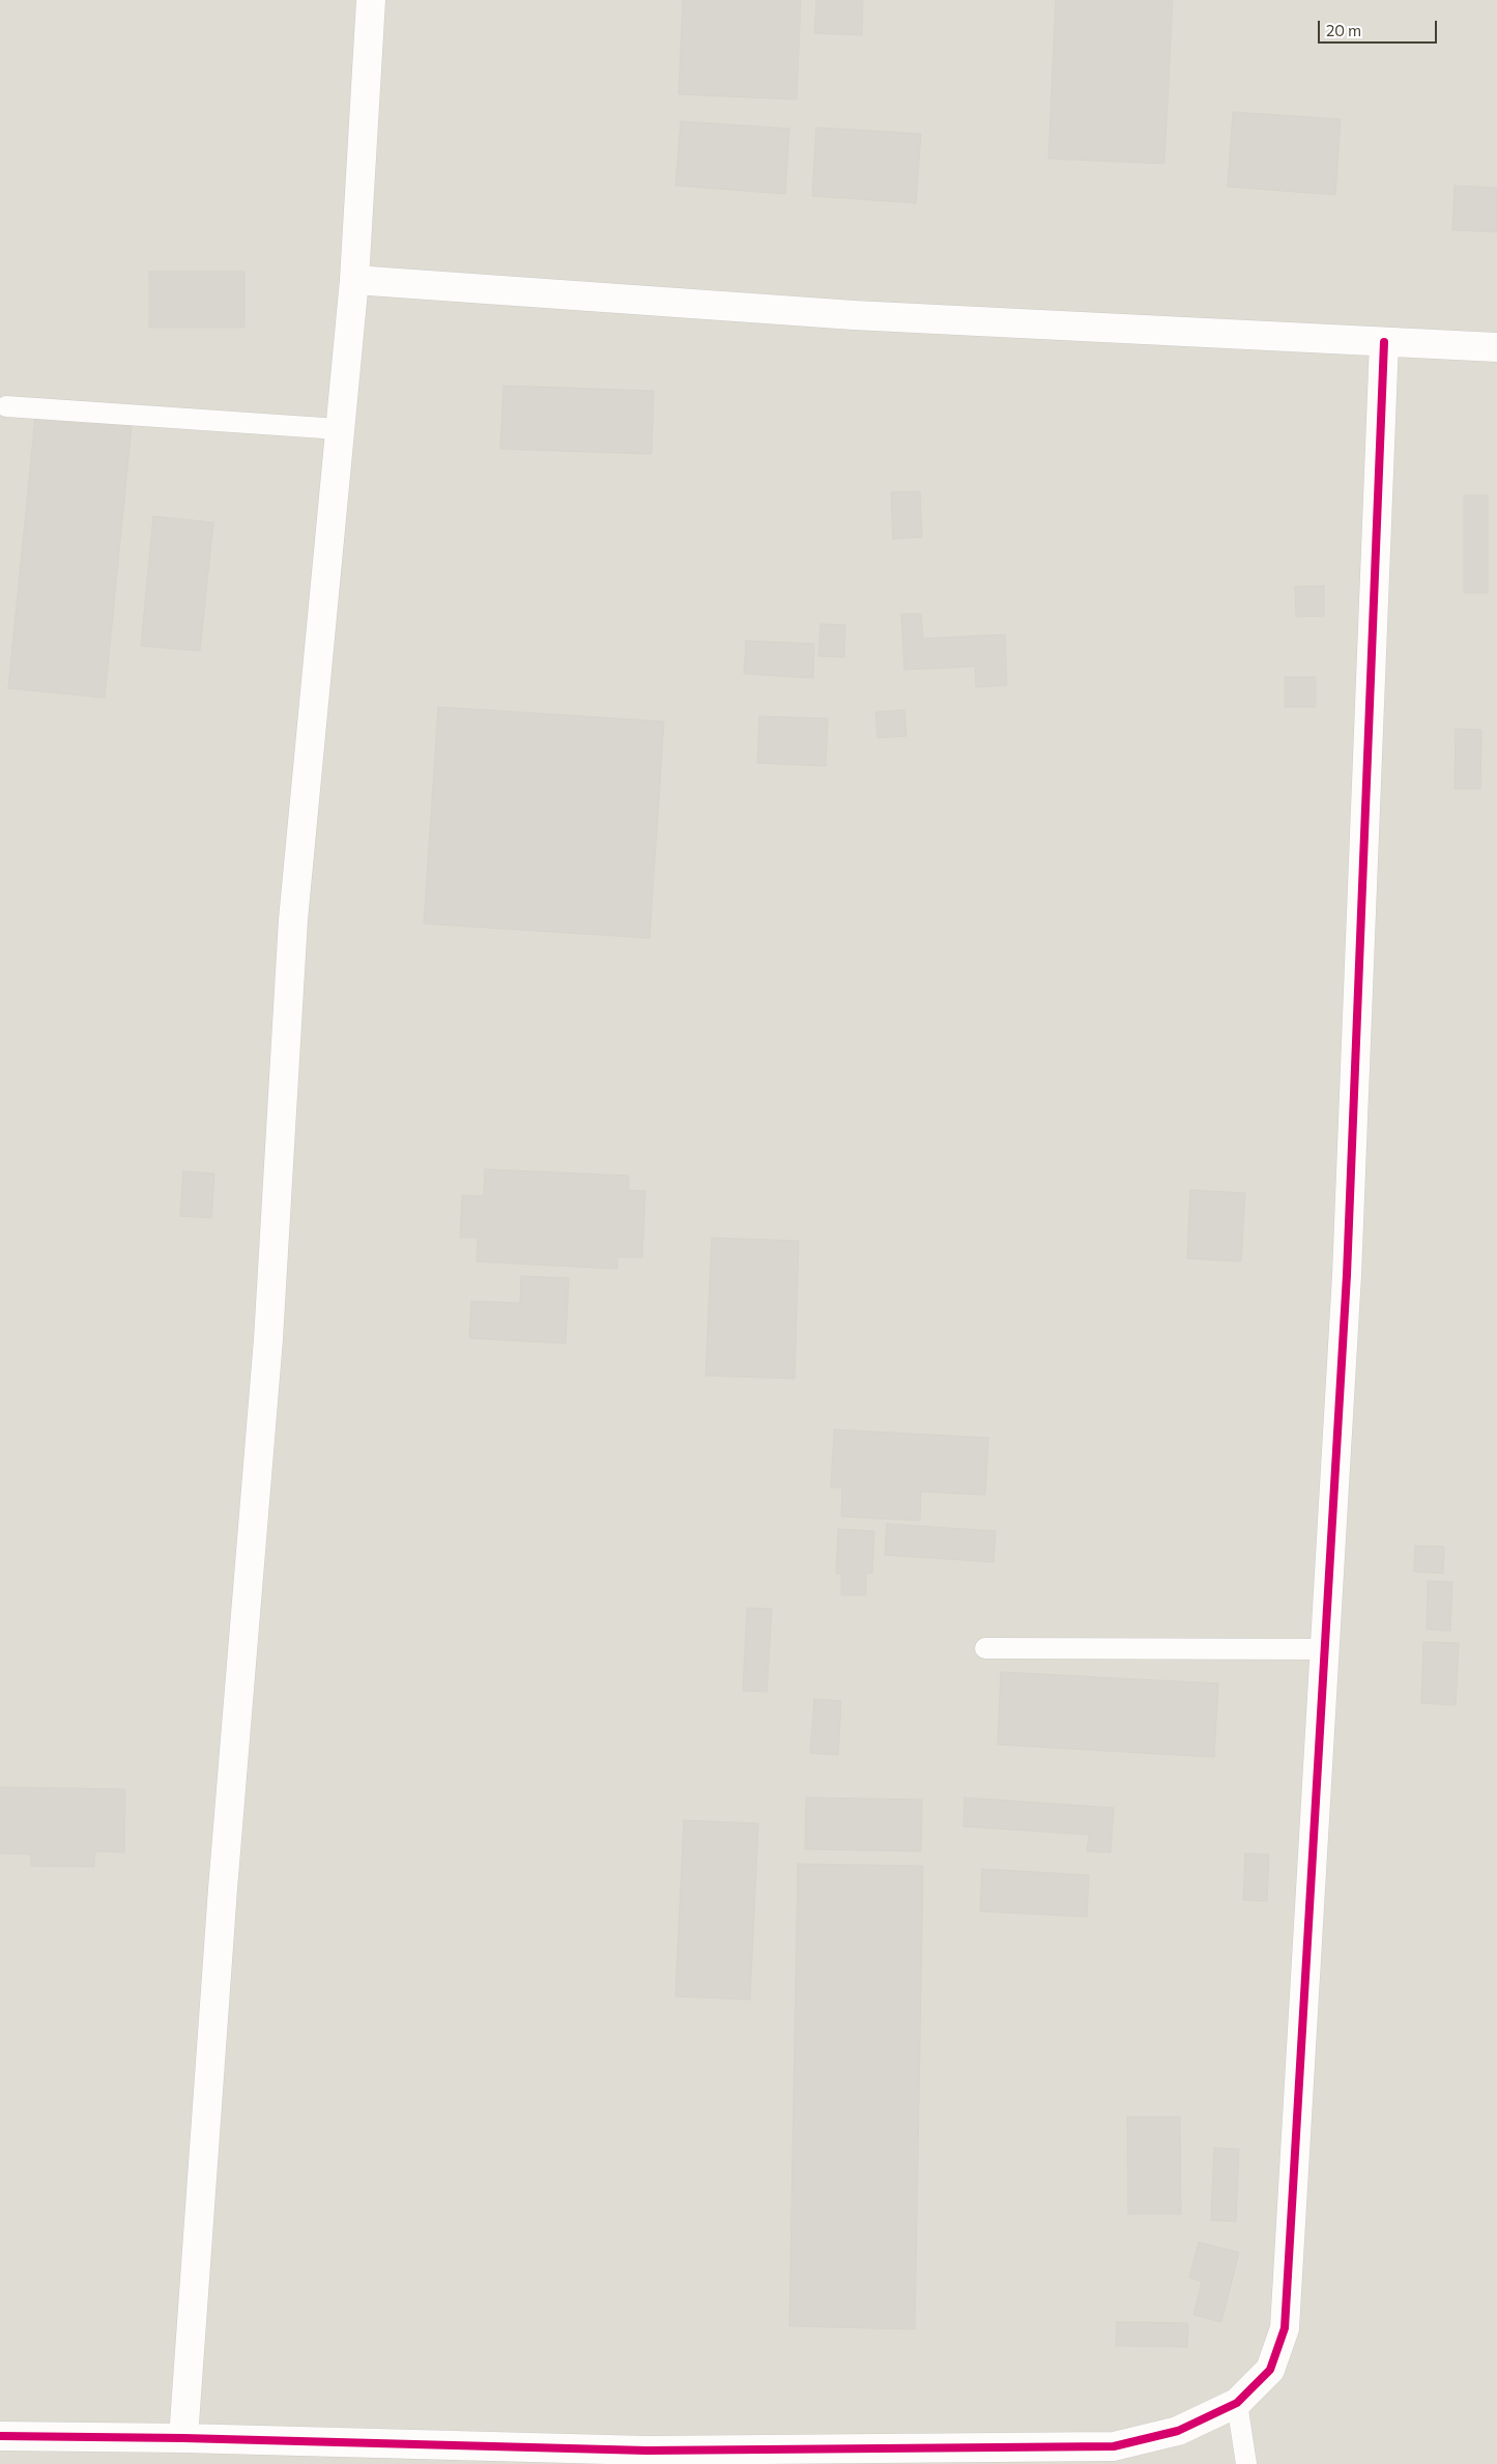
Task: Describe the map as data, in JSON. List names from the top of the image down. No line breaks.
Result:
{"scale_bar":"20 m"}
